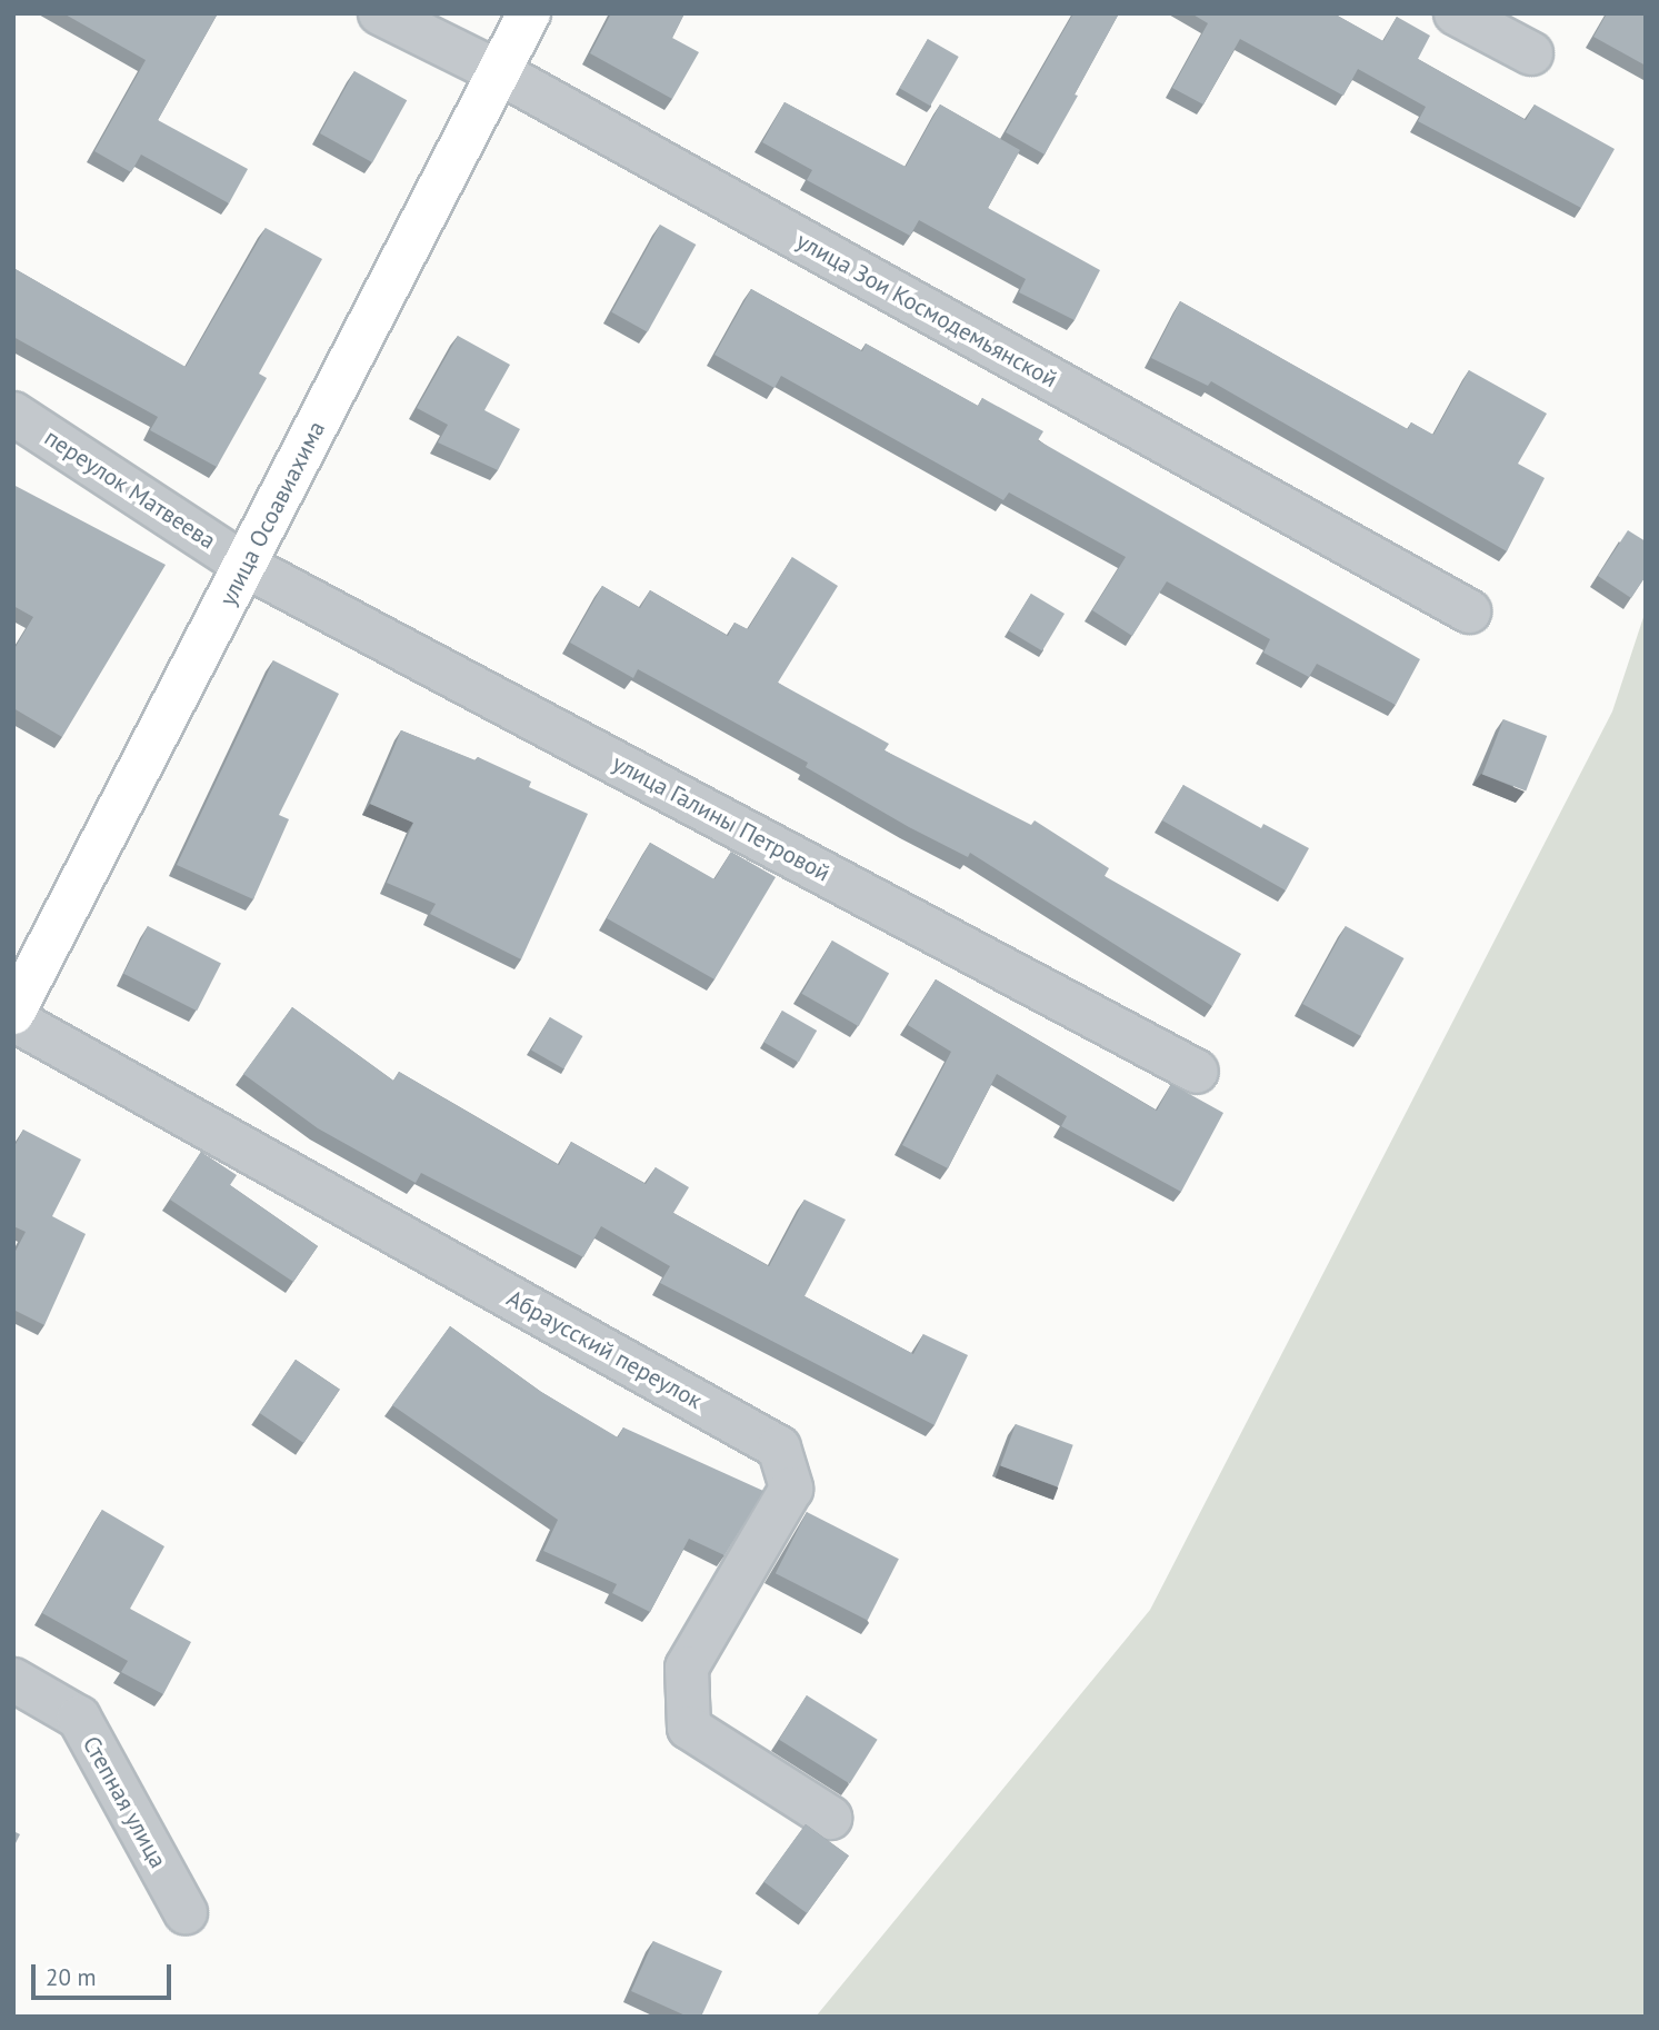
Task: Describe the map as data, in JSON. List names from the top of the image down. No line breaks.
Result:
{"streets":{"street":["улица Зои Космодемьянской","переулок Матвеева","улица Осоавиахима","улица Галины Петровой","Абраусский переулок","Степная улица"]},"crossings":[["улица Зои Космодемьянской","улица Осоавиахима"],["переулок Матвеева","улица Осоавиахима"],["переулок Матвеева","улица Галины Петровой"],["улица Осоавиахима","улица Галины Петровой"]],"scale_bar":"20 m"}
